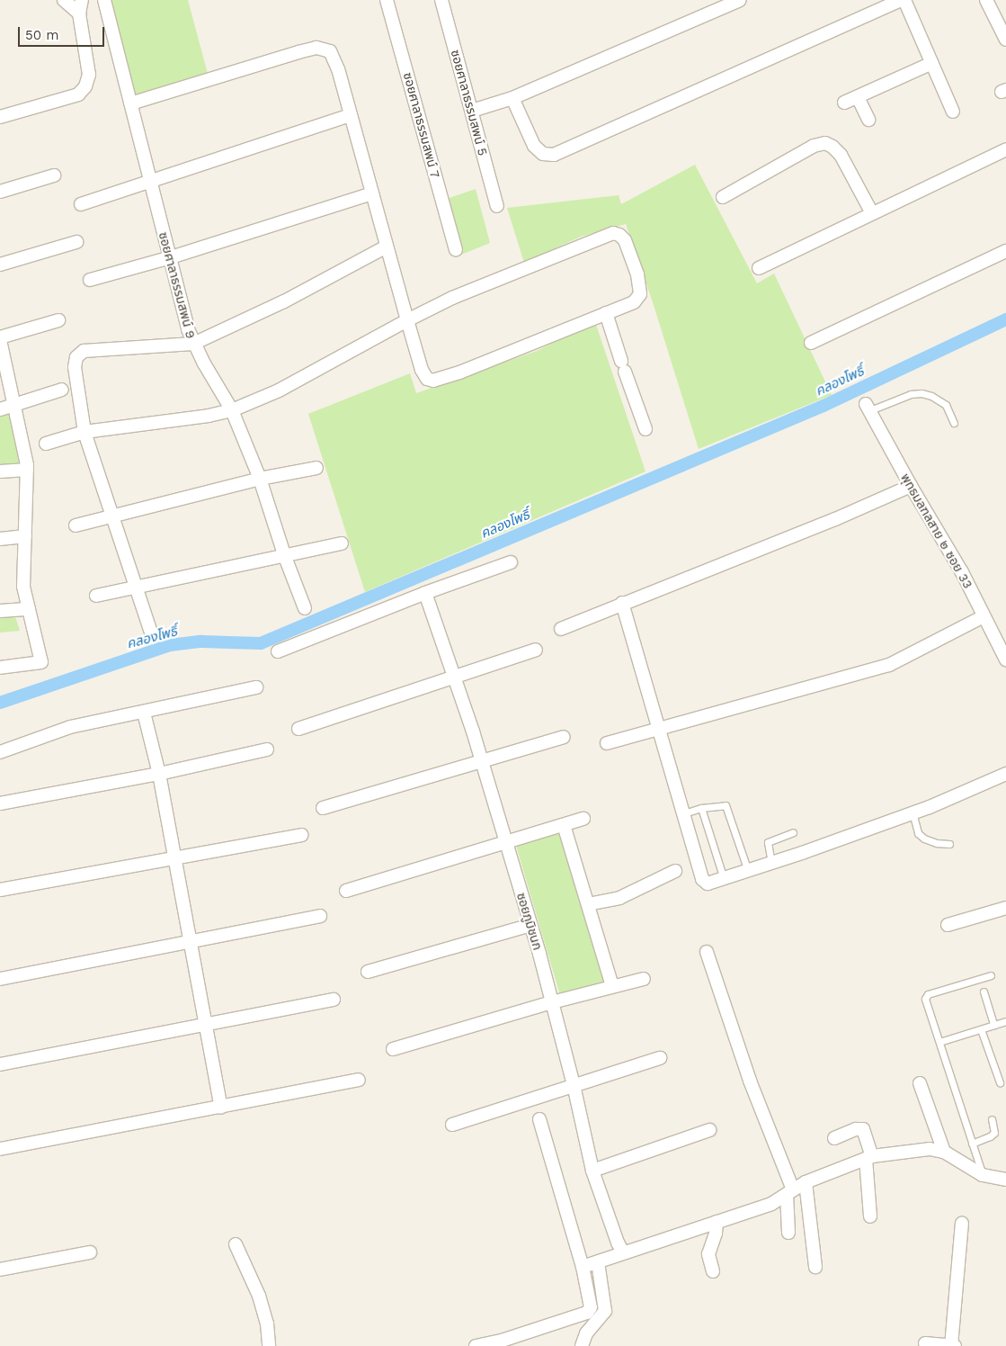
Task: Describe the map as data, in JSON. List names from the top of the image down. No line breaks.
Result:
{"streets":{"street":["ซอยศาลาธรรมสพน์ 5","ซอยศาลาธรรมสพน์ 7","ซอยศาลาธรรมสพน์ 9","พุทธมลฑลสาย ๒ ซอย 33","ซอยภูมิชนก"]},"water":["คลองโพธิ์"],"scale_bar":"50 m"}
